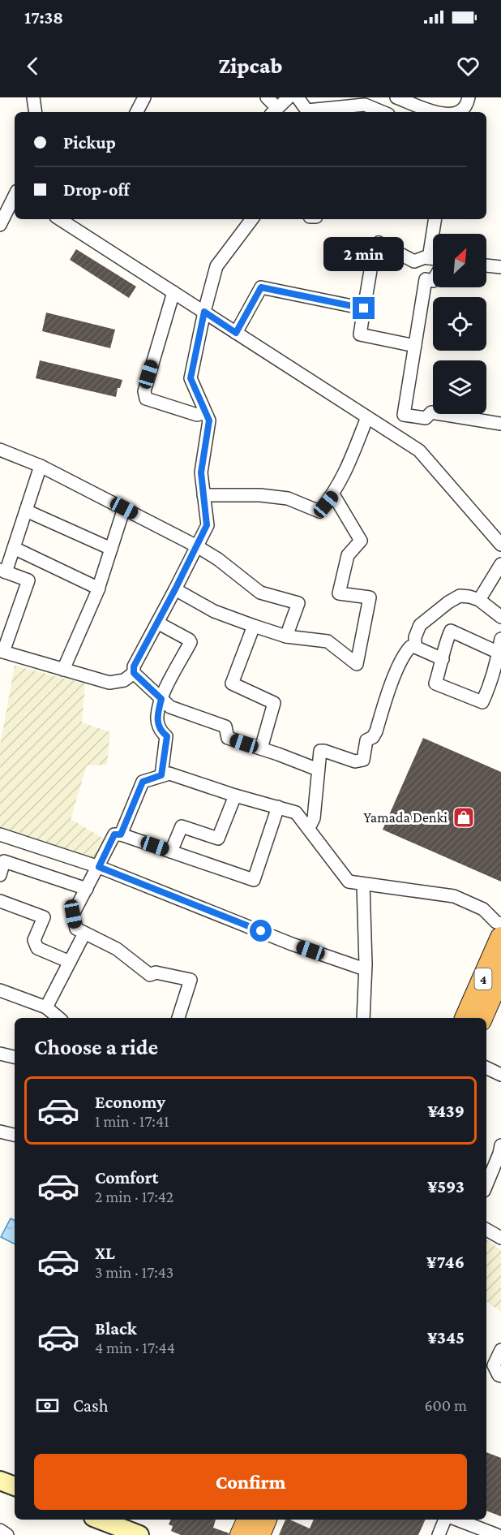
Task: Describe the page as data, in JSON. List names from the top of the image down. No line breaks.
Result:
{"streets":{"highway":["4"]},"places":{"shop":["Yamada Denki"]},"north":"top right","page":{"status":"17:38","header":"Zipcab","banner":["Pickup","Drop-off"],"bubble":"2 min","heading":"Choose a ride","list":[{"name":"Economy","note":"1 min · 17:41","value":"¥439"},{"name":"Comfort","note":"2 min · 17:42","value":"¥593"},{"name":"XL","note":"3 min · 17:43","value":"¥746"},{"name":"Black","note":"4 min · 17:44","value":"¥345"}],"pay":["Cash","600 m"],"buttons":"Confirm"}}
